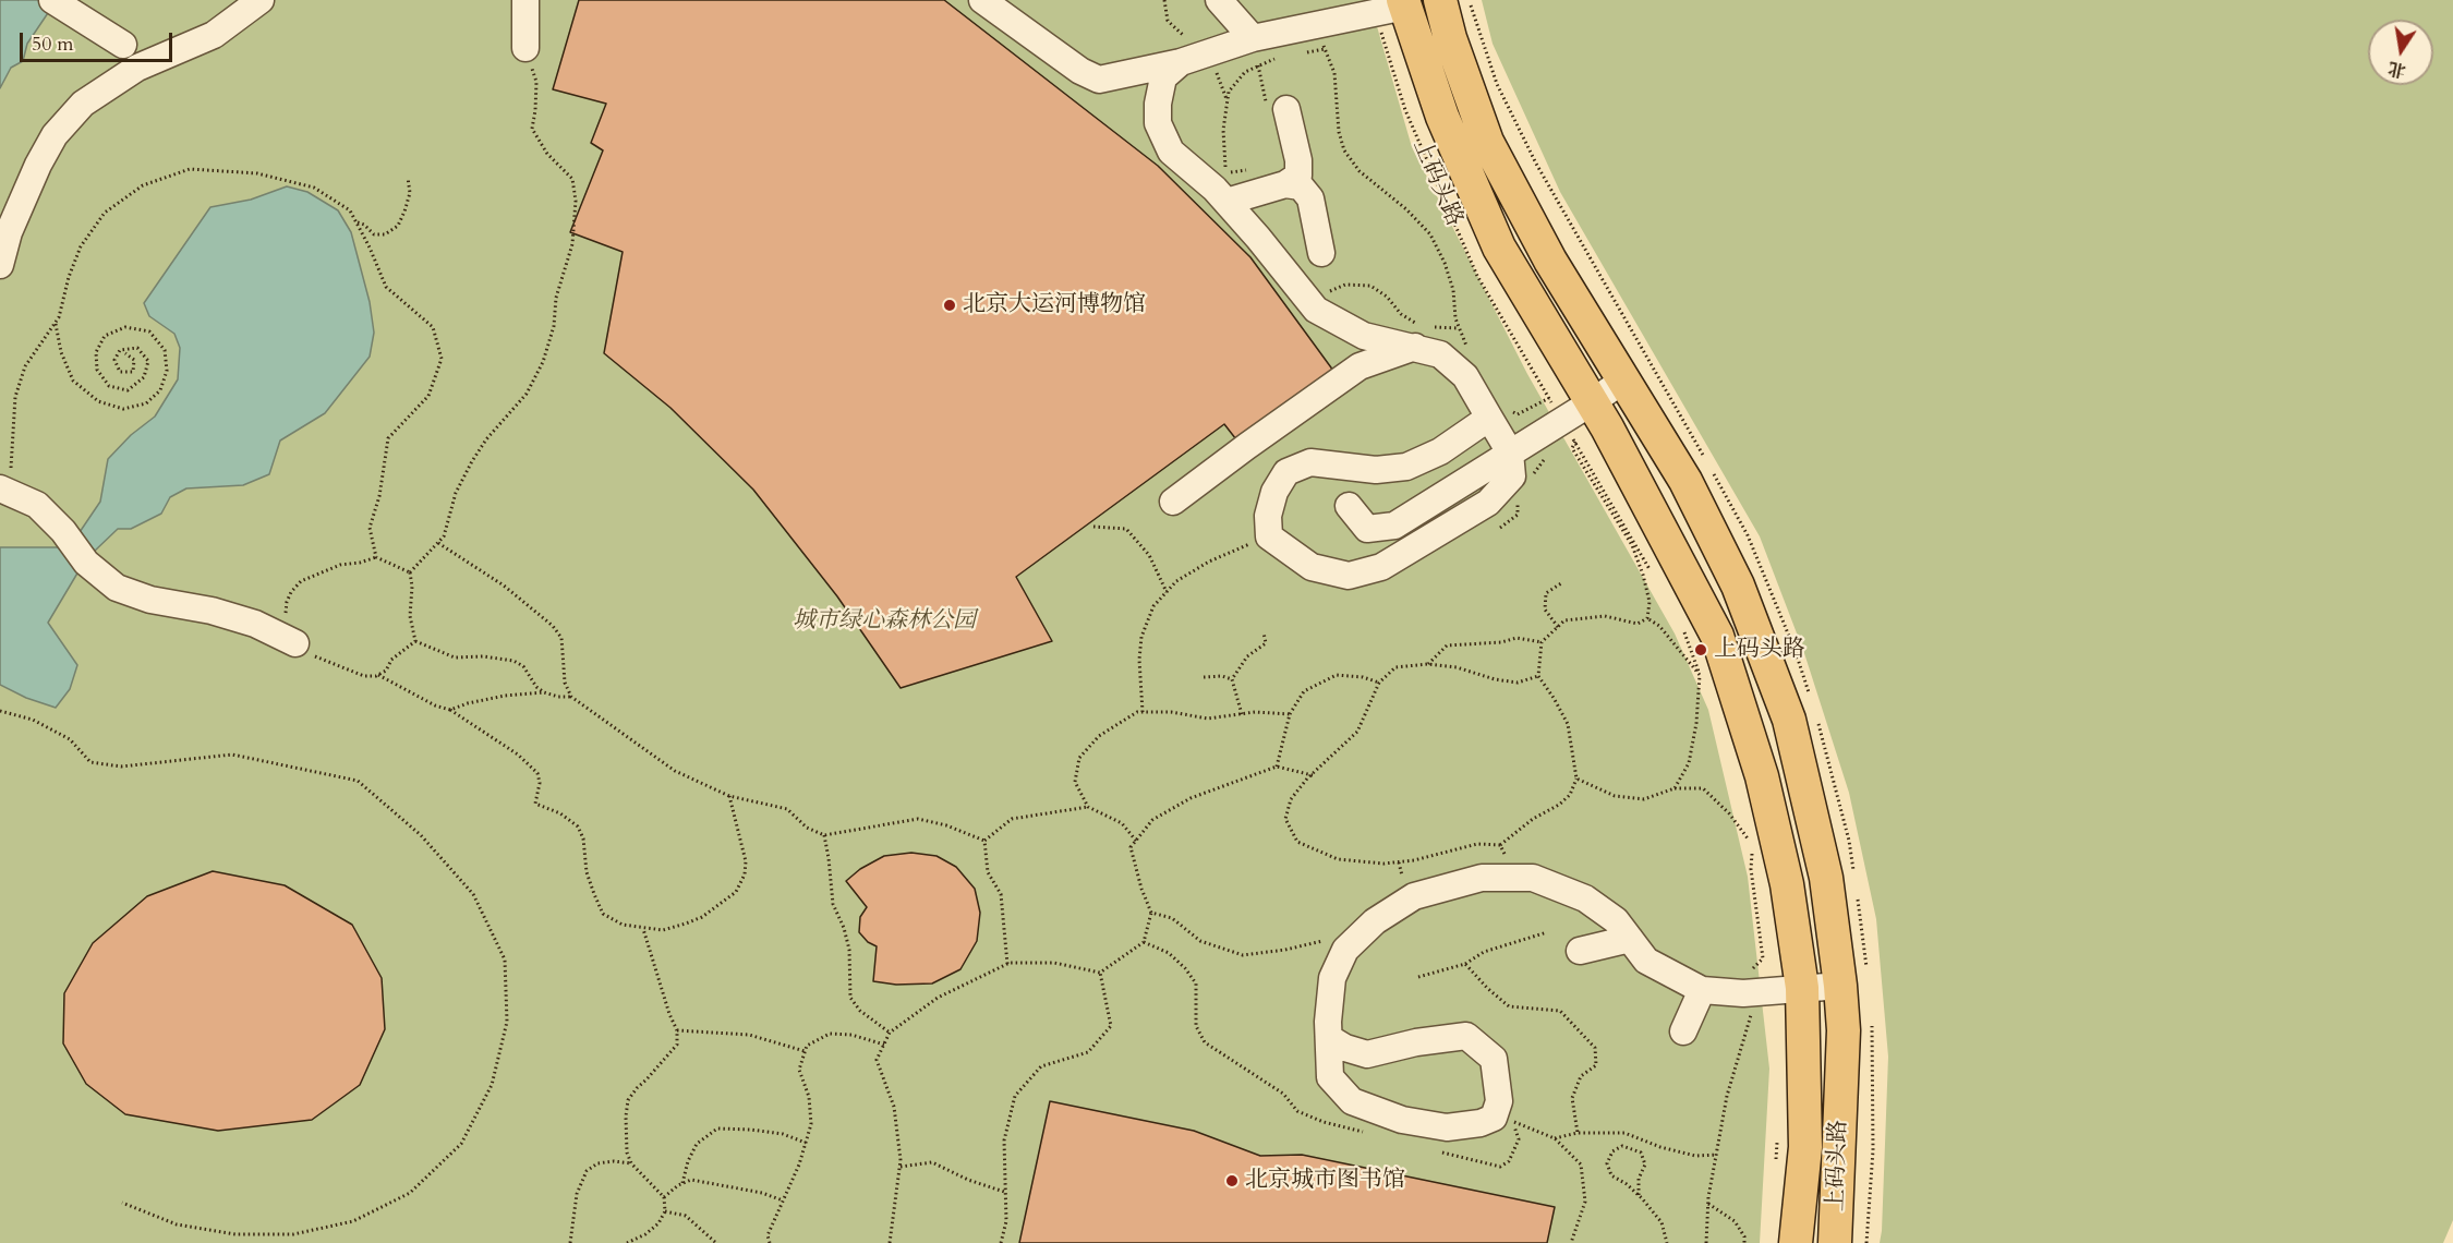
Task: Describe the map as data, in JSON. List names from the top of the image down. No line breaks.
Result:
{"streets":{"main road":["上码头路"]},"parks":["城市绿心森林公园"],"places":["北京大运河博物馆","上码头路","北京城市图书馆"],"scale_bar":"50 m","north":"bottom"}
